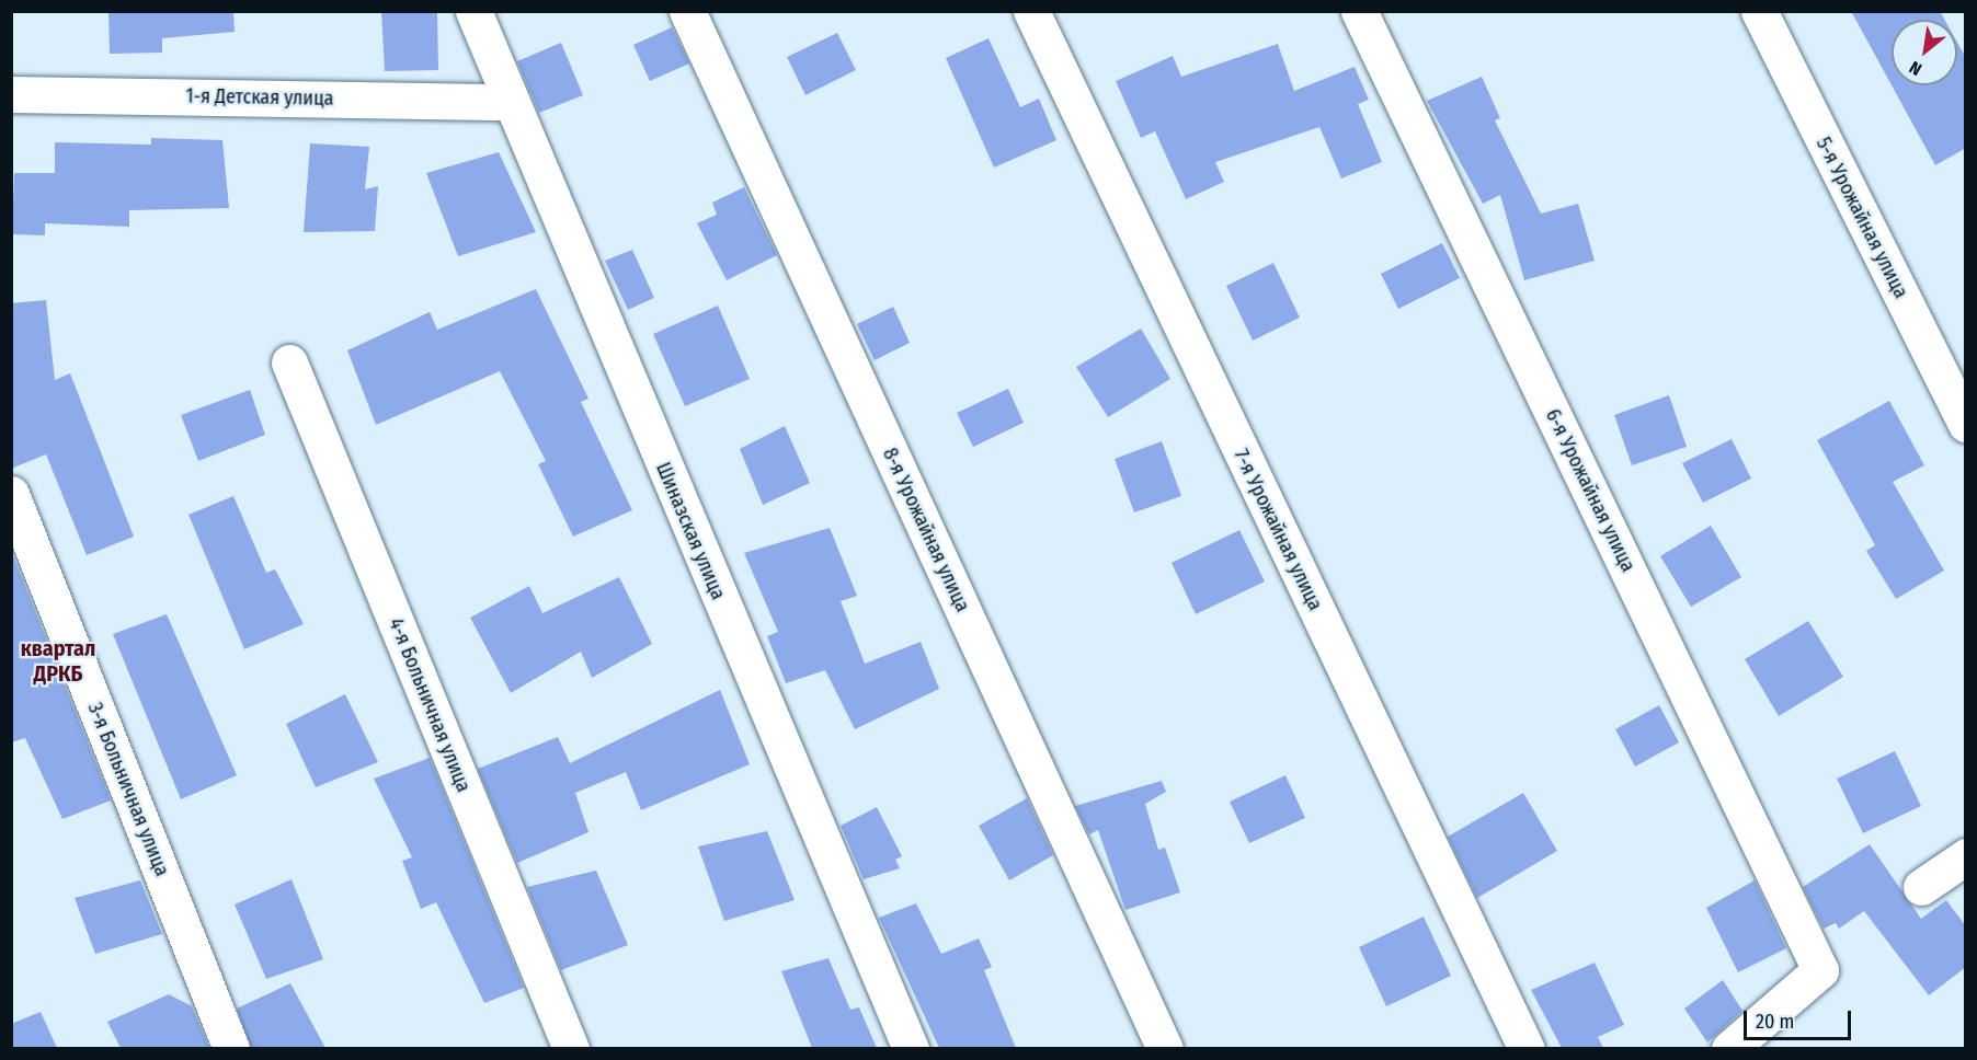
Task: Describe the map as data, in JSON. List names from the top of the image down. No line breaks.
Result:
{"streets":{"street":["1-я Детская улица","5-я Урожайная улица","6-я Урожайная улица","8-я Урожайная улица","7-я Урожайная улица","Шиназская улица","4-я Больничная улица","3-я Больничная улица"]},"crossings":[["1-я Детская улица","Шиназская улица"]],"districts":["квартал ДРКБ"],"scale_bar":"20 m","north":"bottom left"}
